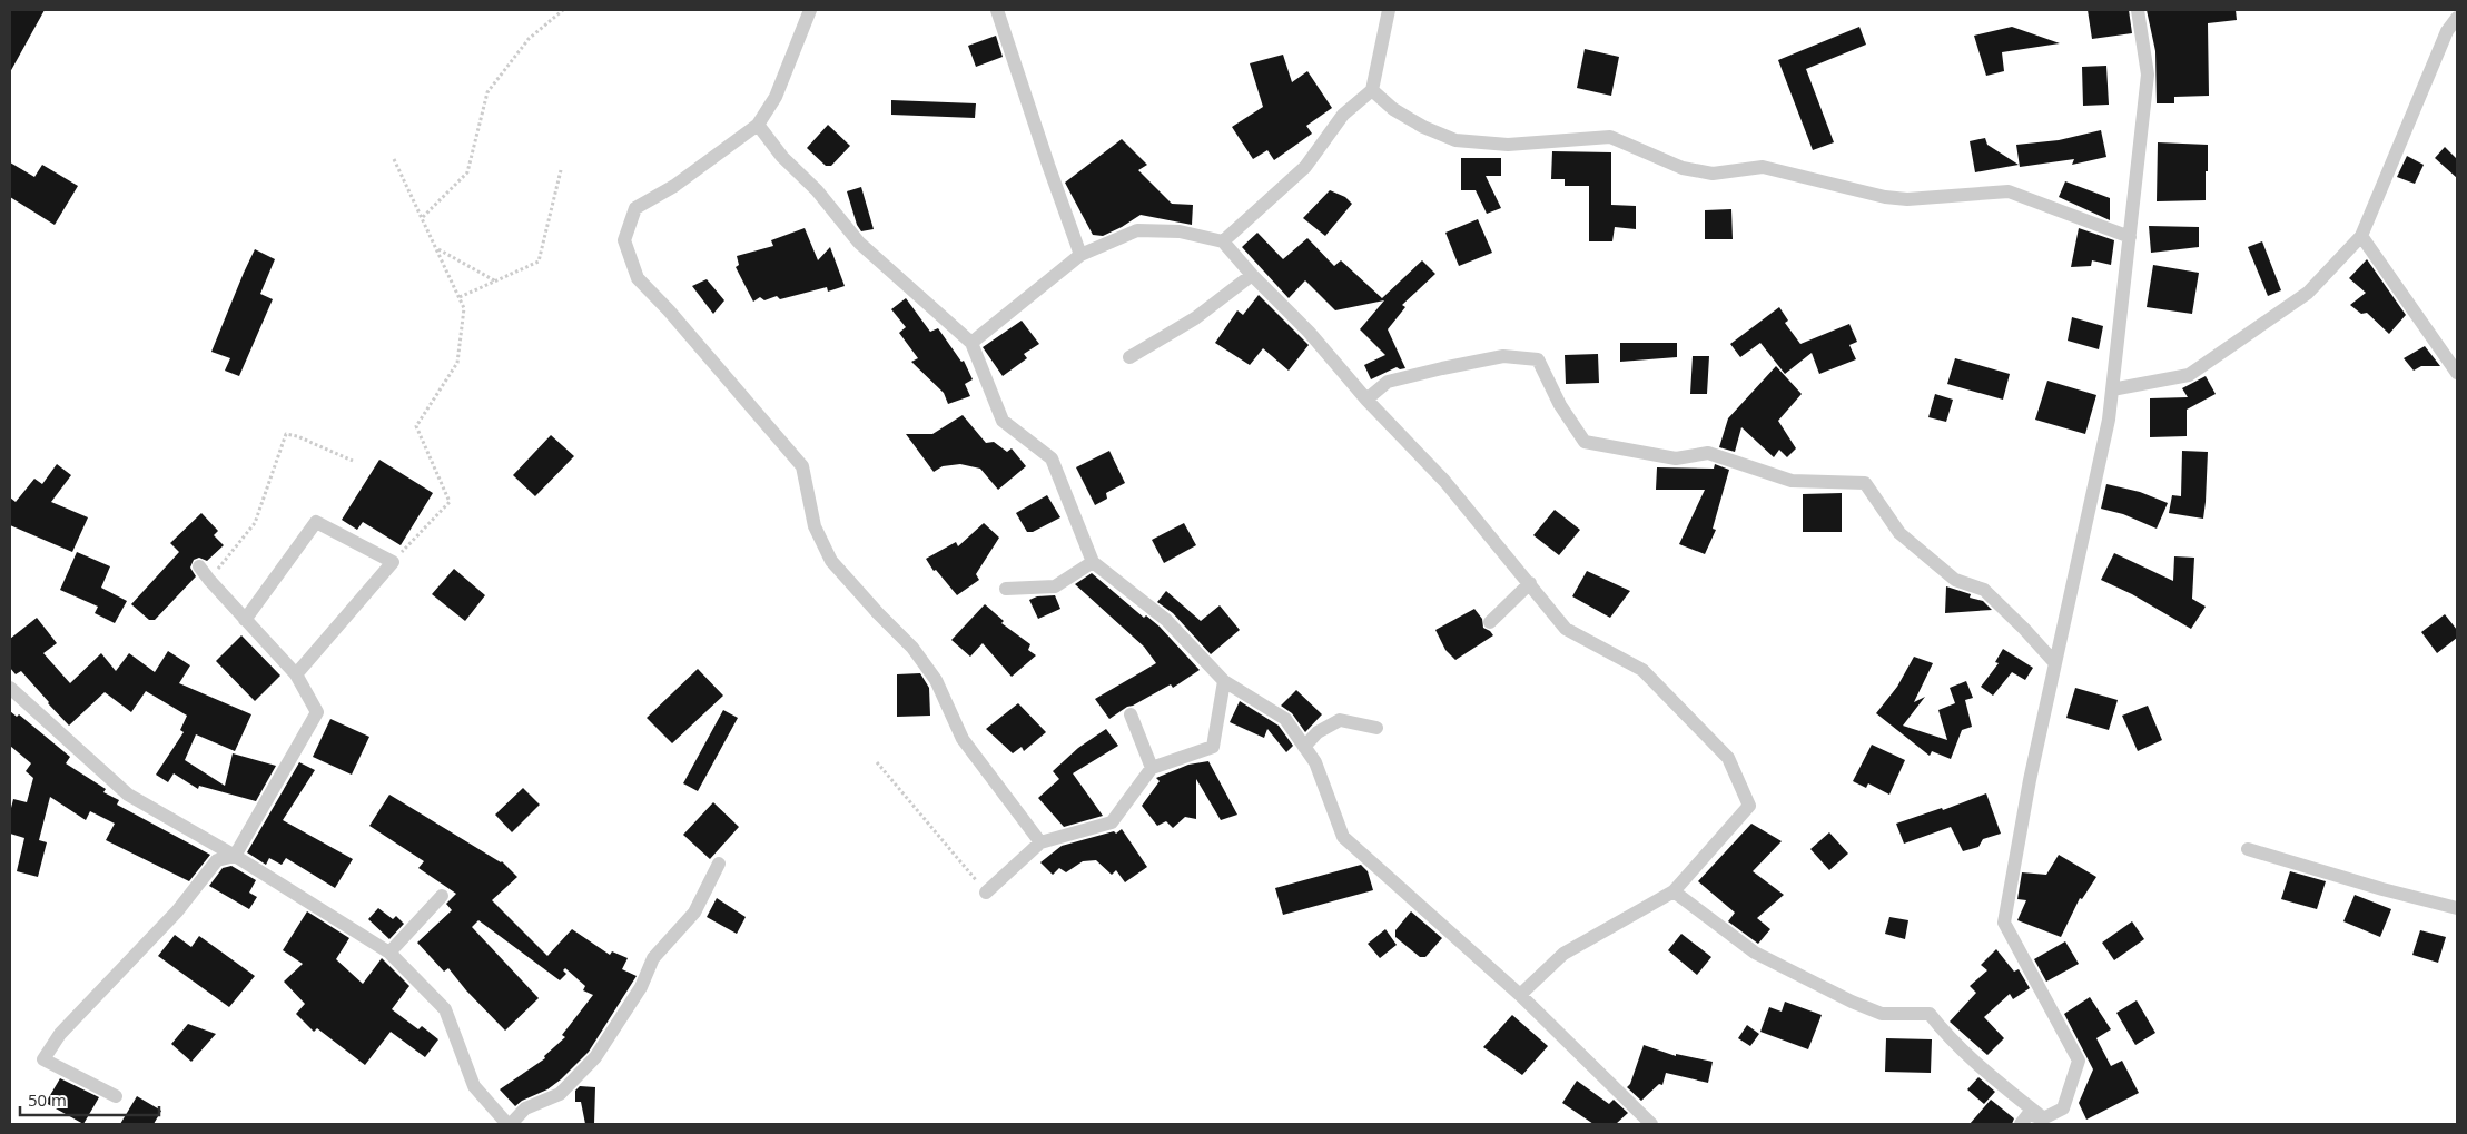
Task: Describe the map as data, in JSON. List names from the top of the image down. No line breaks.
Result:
{"scale_bar":"50 m"}
